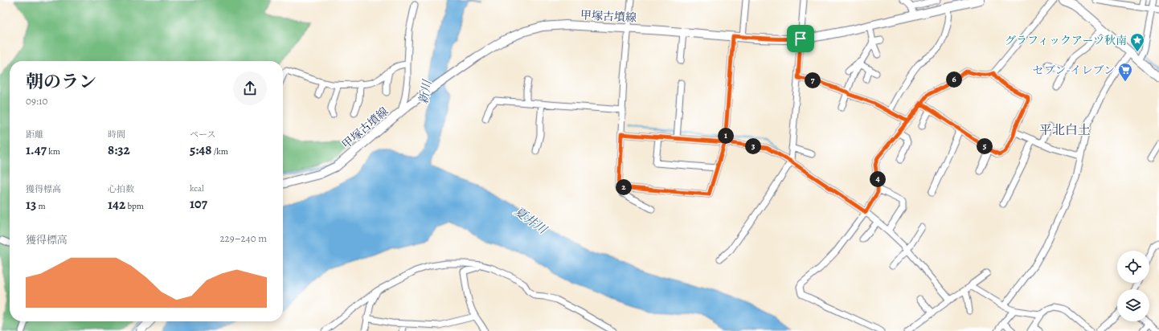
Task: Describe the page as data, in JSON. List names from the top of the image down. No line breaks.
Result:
{"streets":{"main road":["甲塚古墳線"]},"districts":["平北白土"],"water":["新川","夏井川"],"places":{"place":["グラフィックアーツ秋南"],"supermarket":["セブン-イレブン"]},"page":{"heading":["朝のラン","09:10"],"pins":["6","7","1","3","5","4","2"],"stats":[["距離","1.47 km"],["時間","8:32"],["ペース","5:48 /km"],["獲得標高","13 m"],["心拍数","142 bpm"],["kcal","107"]],"chart":["獲得標高","229–240 m"]}}
